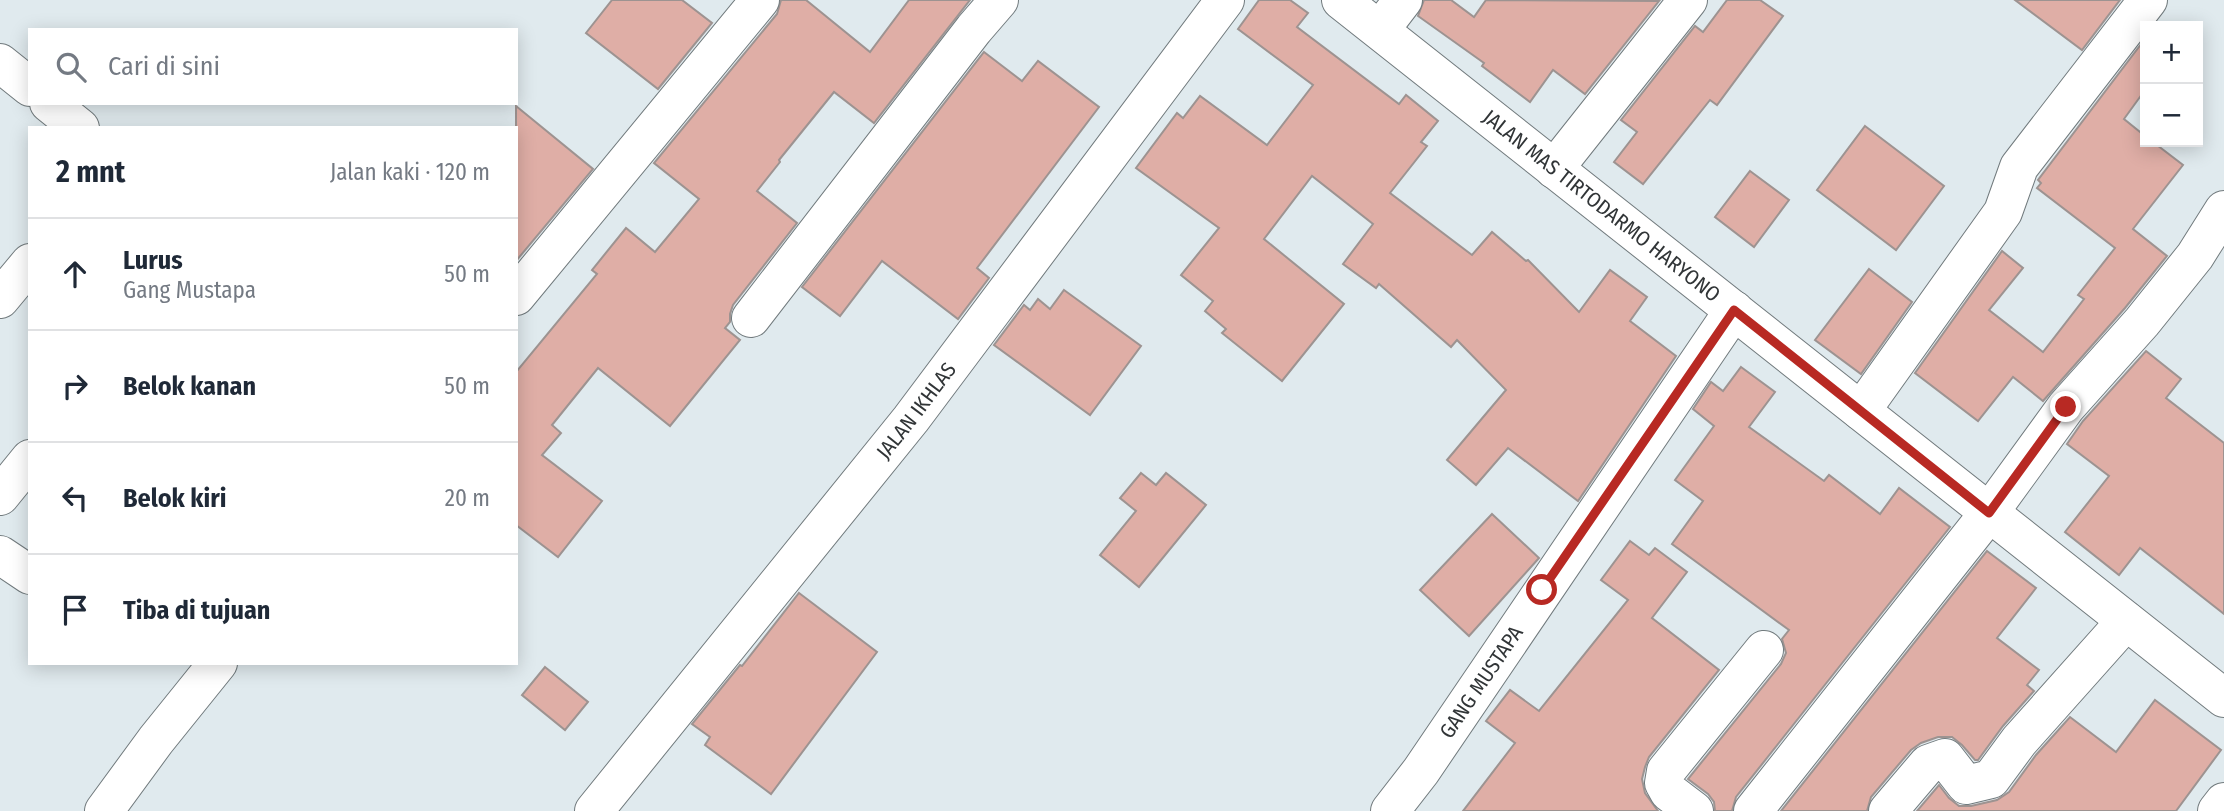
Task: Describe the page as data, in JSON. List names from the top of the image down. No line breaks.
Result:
{"streets":{"street":["JALAN MAS TIRTODARMO HARYONO","JALAN IKHLAS","GANG MUSTAPA"]},"crossings":[["JALAN MAS TIRTODARMO HARYONO","GANG MUSTAPA"]],"page":{"map_buttons":["+","−"],"search":"Cari di sini","heading":["2 mnt","Jalan kaki · 120 m"],"list":[["Lurus","Gang Mustapa","50 m"],["Belok kanan","50 m"],["Belok kiri","20 m"],"Tiba di tujuan"]}}
